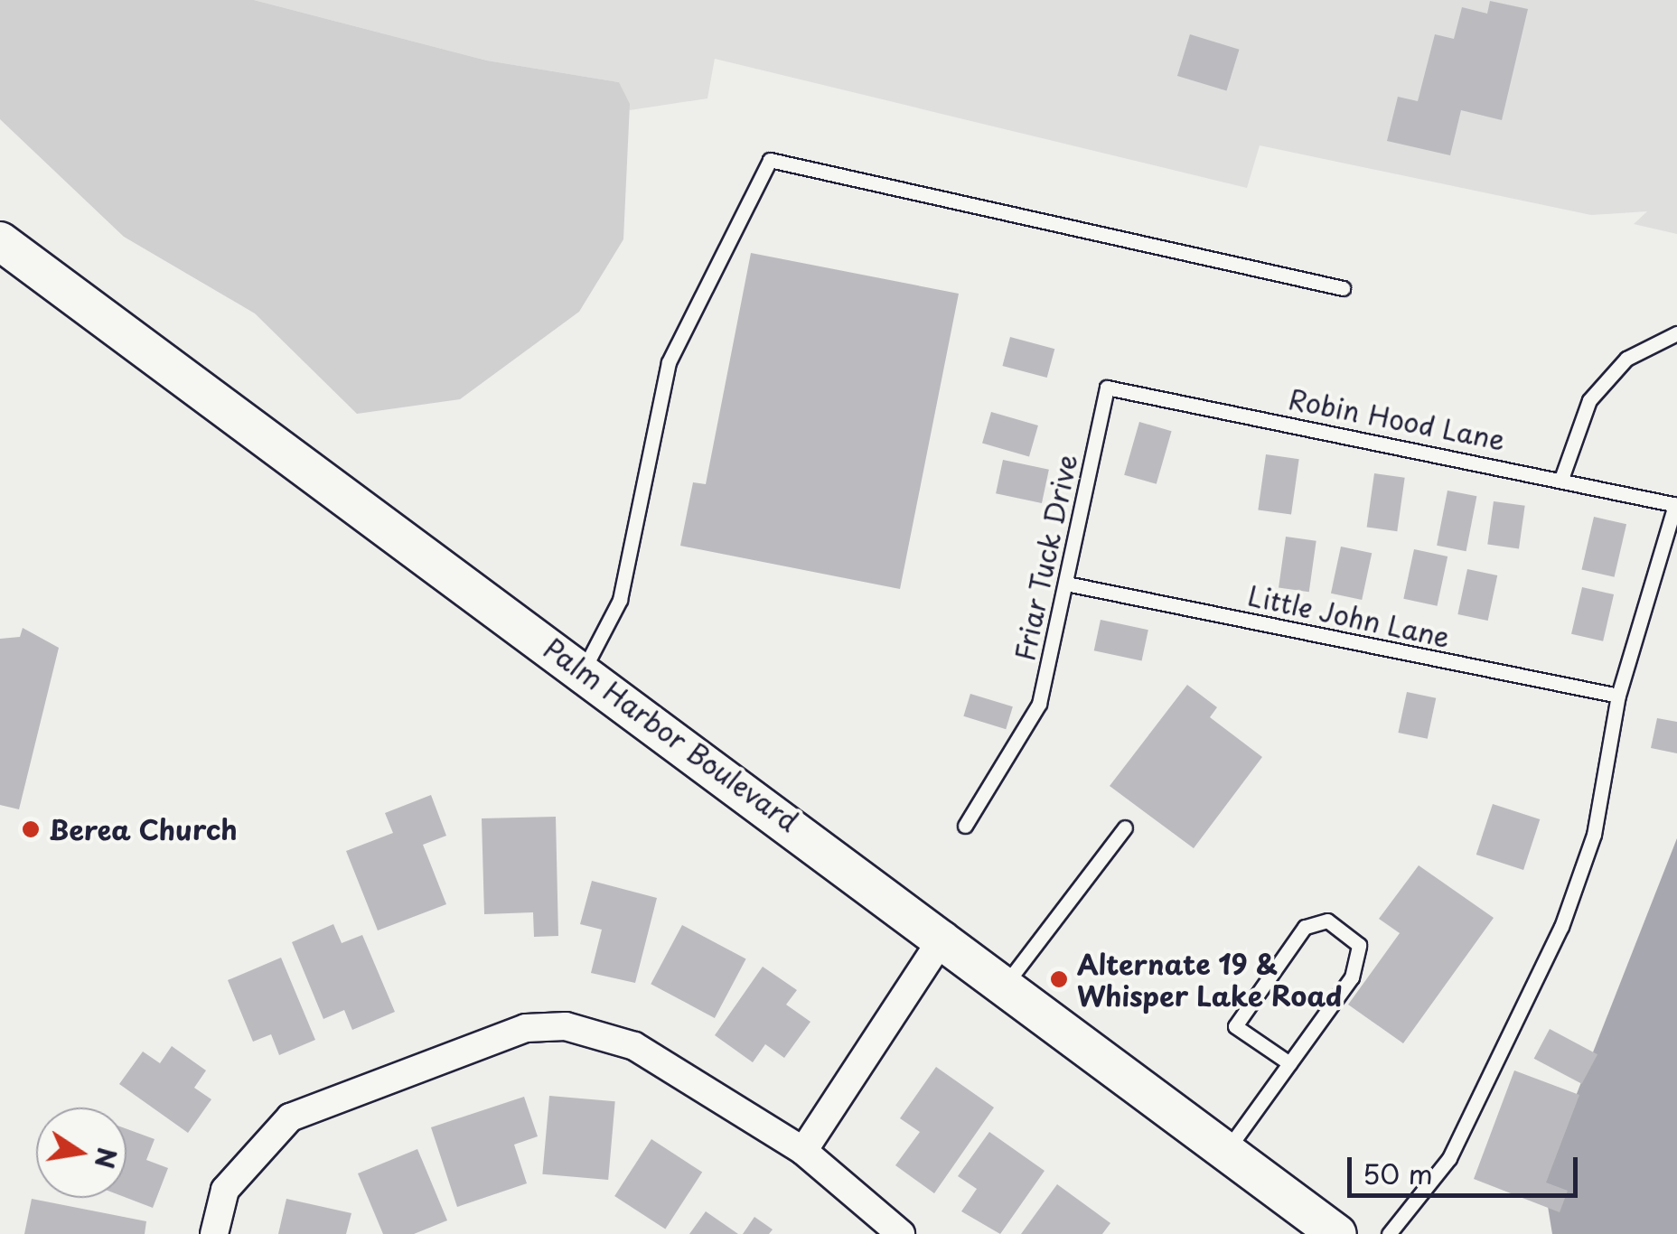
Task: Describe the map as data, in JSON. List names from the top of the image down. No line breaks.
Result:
{"streets":{"main road":["Palm Harbor Boulevard"],"lane":["Robin Hood Lane","Friar Tuck Drive","Little John Lane"]},"crossings":[["Robin Hood Lane","Friar Tuck Drive"],["Friar Tuck Drive","Little John Lane"]],"places":["Berea Church","Alternate 19 & Whisper Lake Road"],"scale_bar":"50 m","north":"right"}
